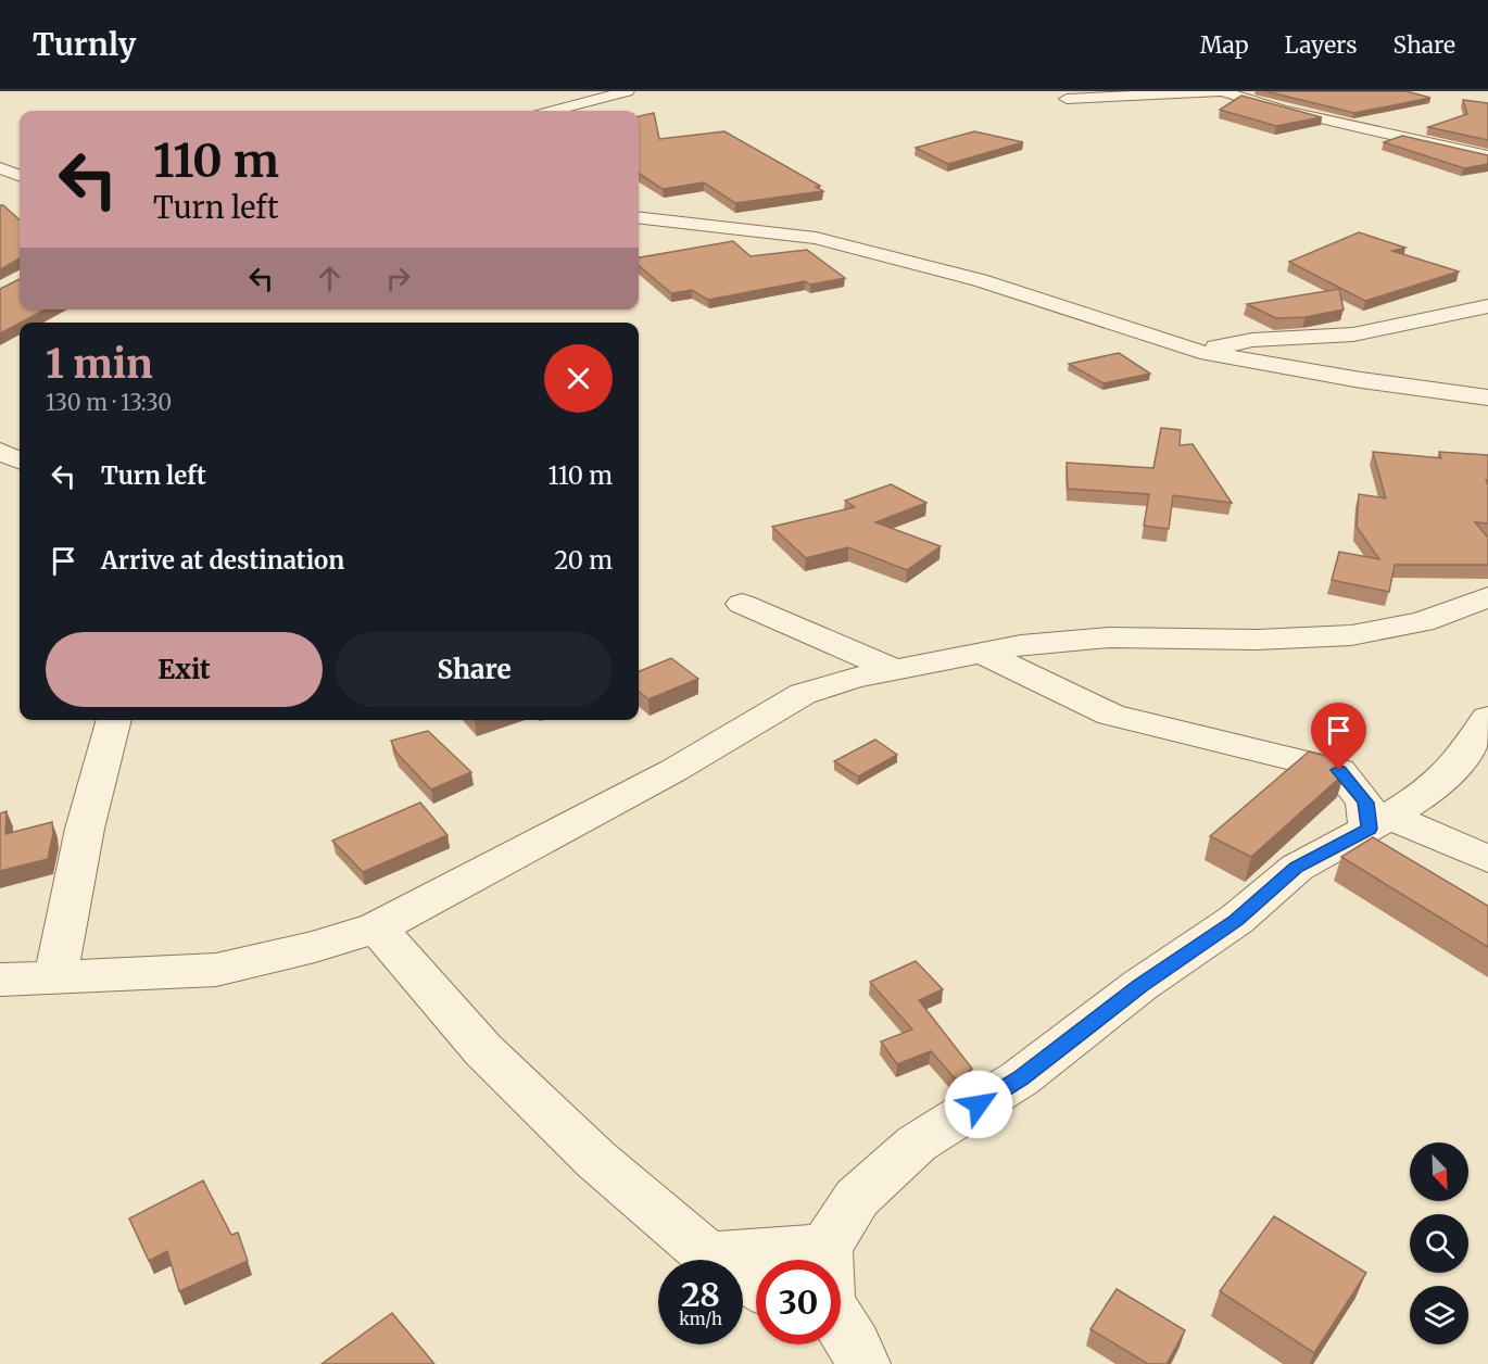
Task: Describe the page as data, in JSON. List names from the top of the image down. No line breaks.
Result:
{"north":"bottom right","page":{"header":"Turnly","nav":["Map","Layers","Share"],"turn":["110 m","Turn left"],"heading":["1 min","130 m · 13:30"],"list":[{"name":"Turn left","value":"110 m"},{"name":"Arrive at destination","value":"20 m"}],"buttons":["Exit","Share"],"speed":"28 km/h","limit":"30"}}
